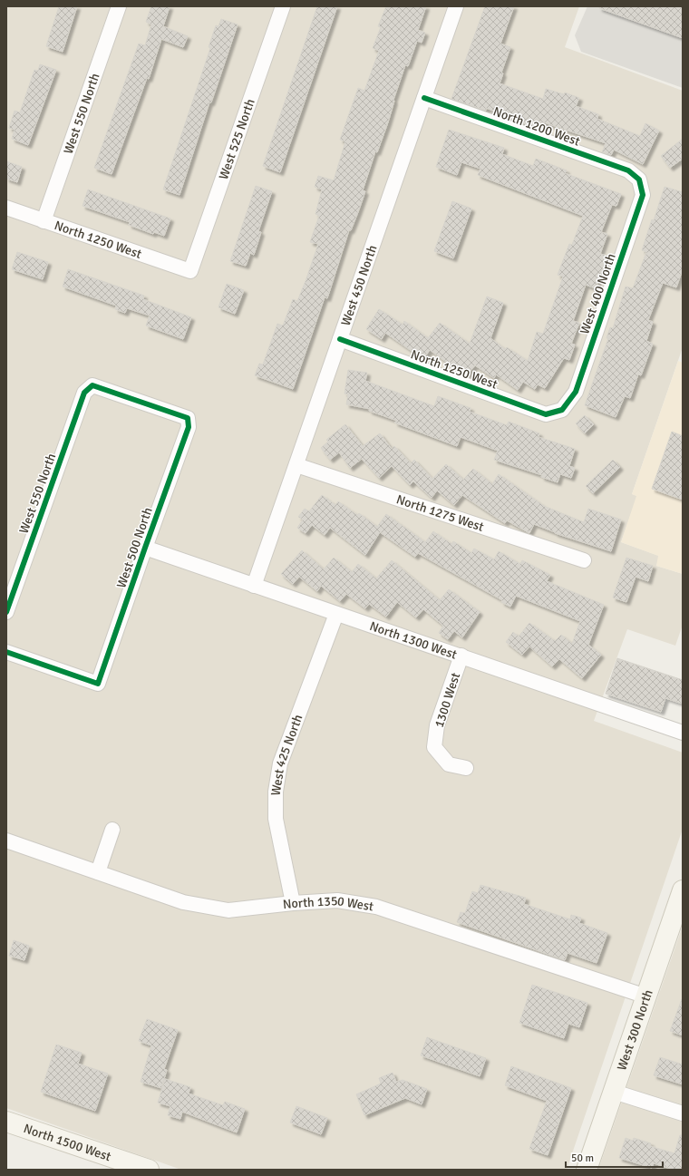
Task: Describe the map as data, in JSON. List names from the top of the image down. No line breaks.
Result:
{"streets":{"main road":["West 300 North","North 1500 West"],"street":["West 550 North","North 1200 West","West 525 North","North 1250 West","West 450 North","West 400 North","North 1275 West","West 500 North","North 1300 West","1300 West","West 425 North","North 1350 West"]},"crossings":[["West 550 North","North 1250 West"],["West 550 North","West 500 North"],["North 1200 West","West 450 North"],["North 1200 West","West 400 North"],["West 525 North","North 1250 West"],["North 1250 West","West 450 North"],["North 1250 West","West 400 North"],["West 450 North","North 1275 West"],["West 450 North","North 1300 West"],["West 500 North","North 1300 West"],["North 1300 West","1300 West"],["North 1300 West","West 425 North"],["West 425 North","North 1350 West"],["North 1350 West","West 300 North"]],"scale_bar":"50 m"}
